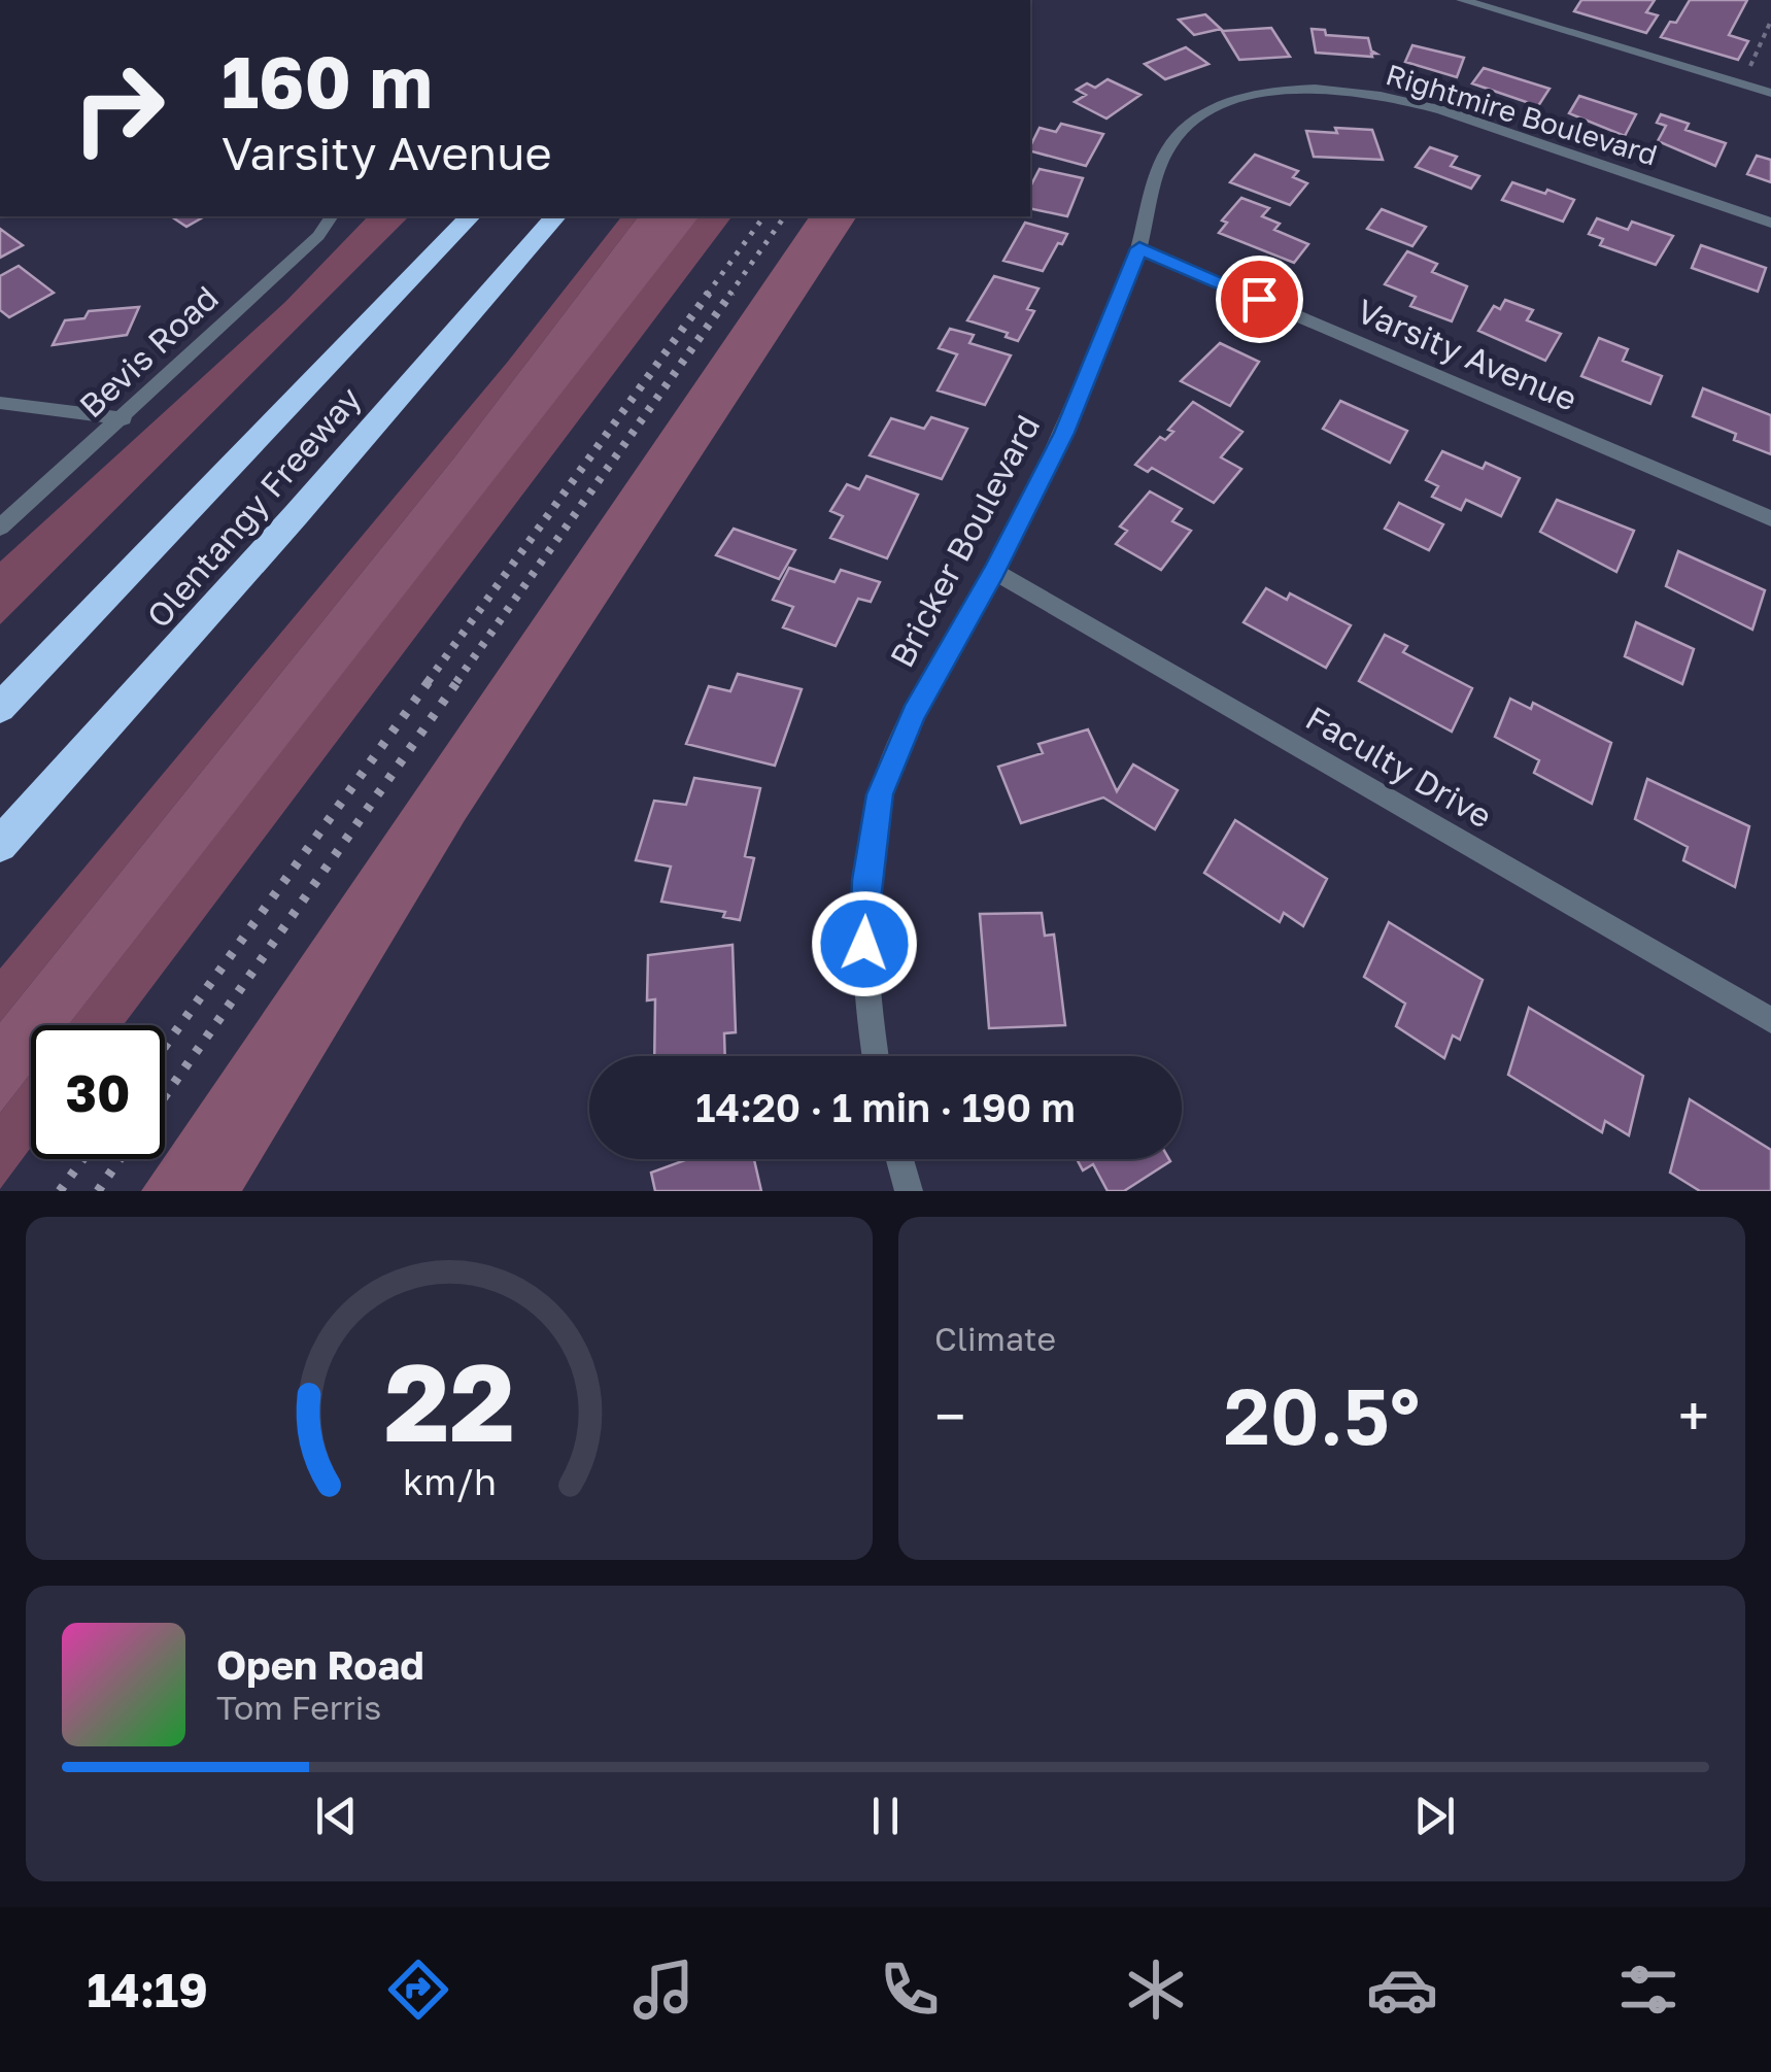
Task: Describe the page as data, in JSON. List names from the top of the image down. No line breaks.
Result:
{"streets":{"highway":["Olentangy Freeway"],"street":["Rightmire Boulevard","Bevis Road","Varsity Avenue","Bricker Boulevard","Faculty Drive"]},"crossings":[["Rightmire Boulevard","Bricker Boulevard"],["Varsity Avenue","Bricker Boulevard"],["Bricker Boulevard","Faculty Drive"]],"page":{"turn":["160 m","Varsity Avenue"],"limit":"30","trip":"14:20 · 1 min · 190 m","tile":"Climate","heat":["−","20.5°","+"],"song":["Open Road","Tom Ferris"],"tabs":"14:19","gauge":["22","km/h"]}}
